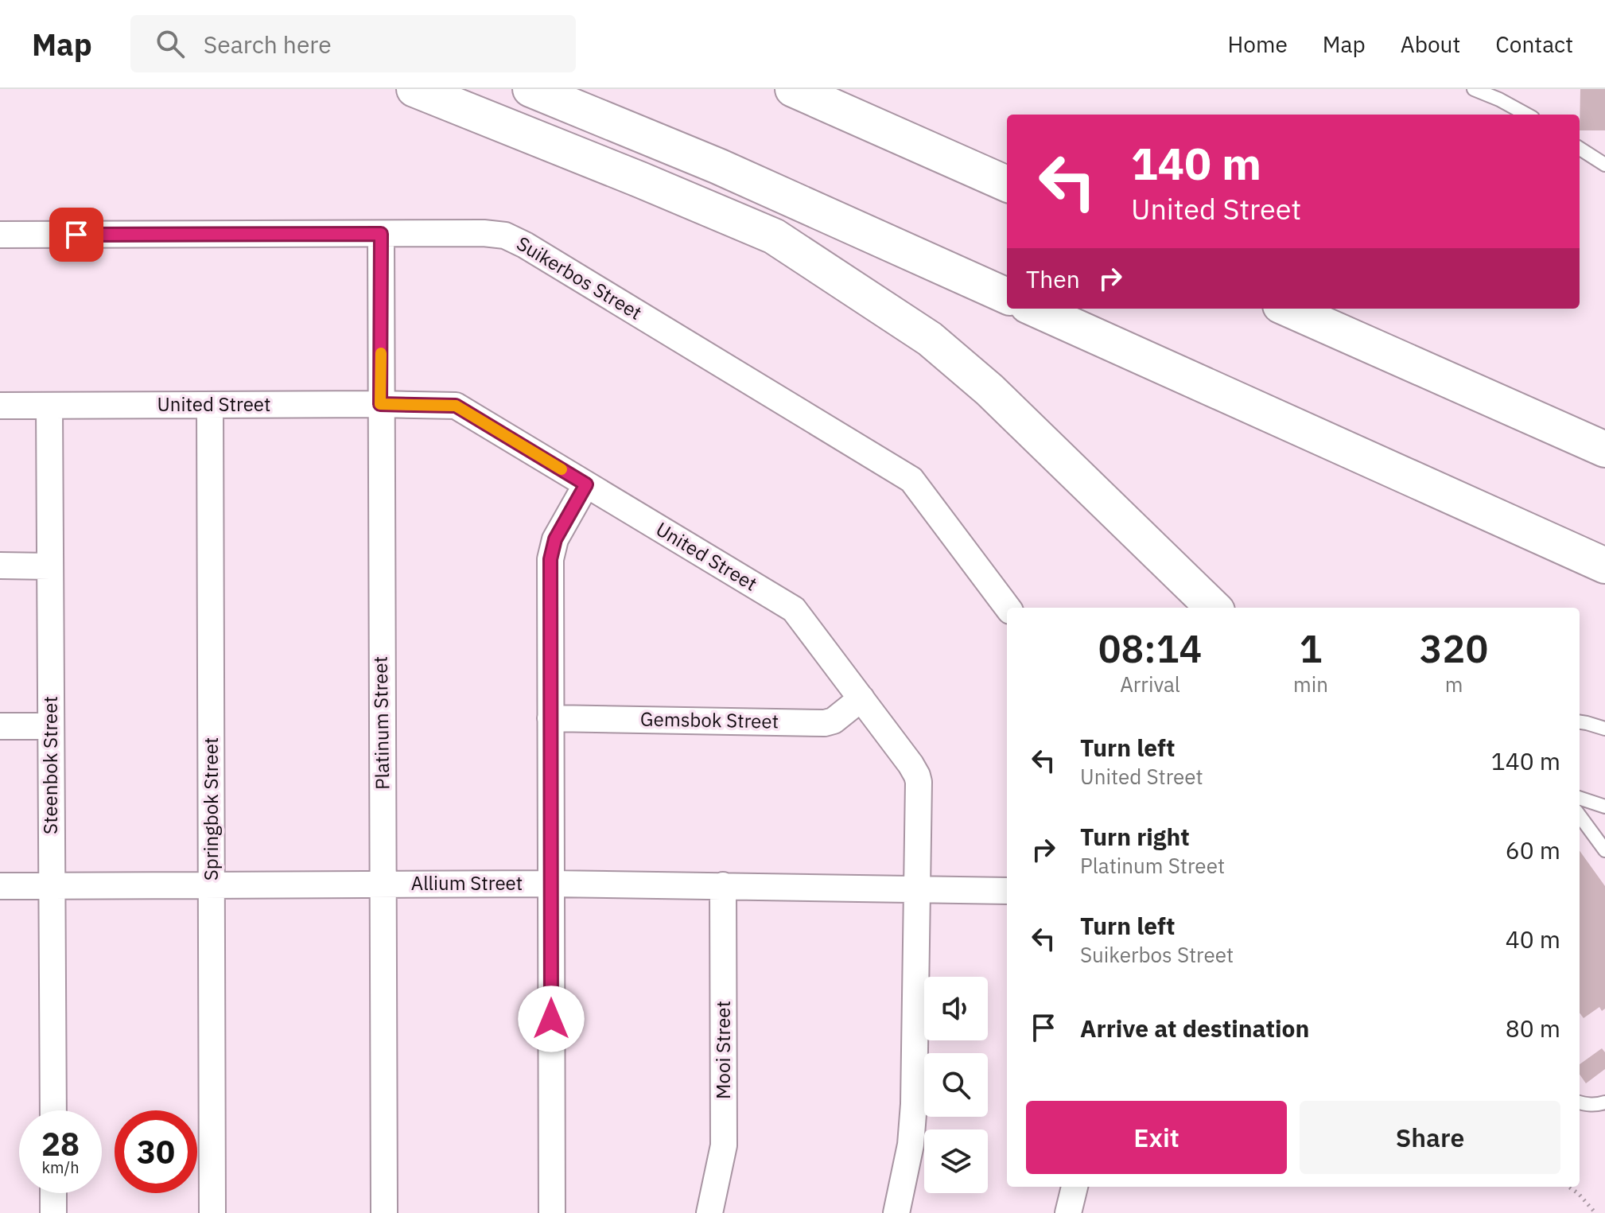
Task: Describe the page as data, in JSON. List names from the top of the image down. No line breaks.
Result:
{"streets":{"street":["Suikerbos Street","United Street","Gemsbok Street","Platinum Street","Steenbok Street","Springbok Street","Allium Street","Mooi Street"]},"crossings":[["Suikerbos Street","Platinum Street"],["United Street","Gemsbok Street"],["United Street","Platinum Street"],["United Street","Steenbok Street"],["United Street","Springbok Street"],["United Street","Allium Street"],["Platinum Street","Allium Street"],["Steenbok Street","Allium Street"],["Springbok Street","Allium Street"],["Allium Street","Mooi Street"]],"page":{"header":"Map","search":"Search here","nav":["Home","Map","About","Contact"],"turn":["140 m","United Street"],"then":"Then","eta":["08:14","Arrival","1","min","320","m"],"list":[{"name":"Turn left","note":"United Street","value":"140 m"},{"name":"Turn right","note":"Platinum Street","value":"60 m"},{"name":"Turn left","note":"Suikerbos Street","value":"40 m"},{"name":"Arrive at destination","value":"80 m"}],"buttons":["Exit","Share"],"speed":"28 km/h","limit":"30"}}
